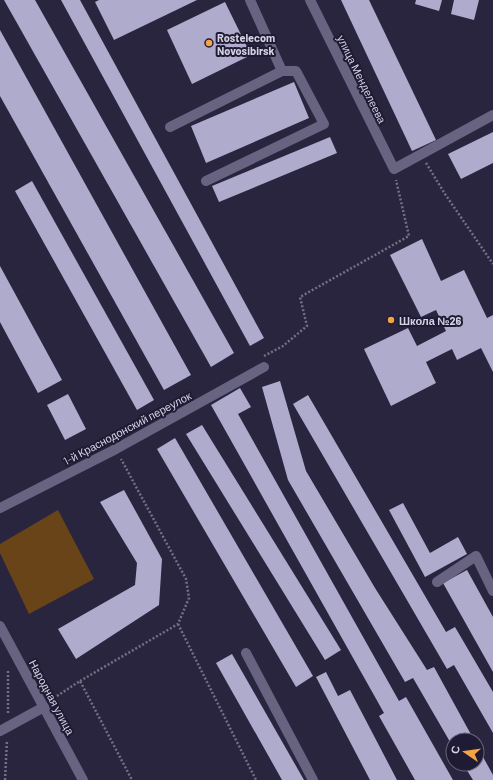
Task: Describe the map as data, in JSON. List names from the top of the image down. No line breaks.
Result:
{"streets":{"street":["улица Менделеева","1-й Краснодонский переулок","Народная улица"]},"places":["Rostelecom Novosibirsk","Школа №26"],"north":"left"}
